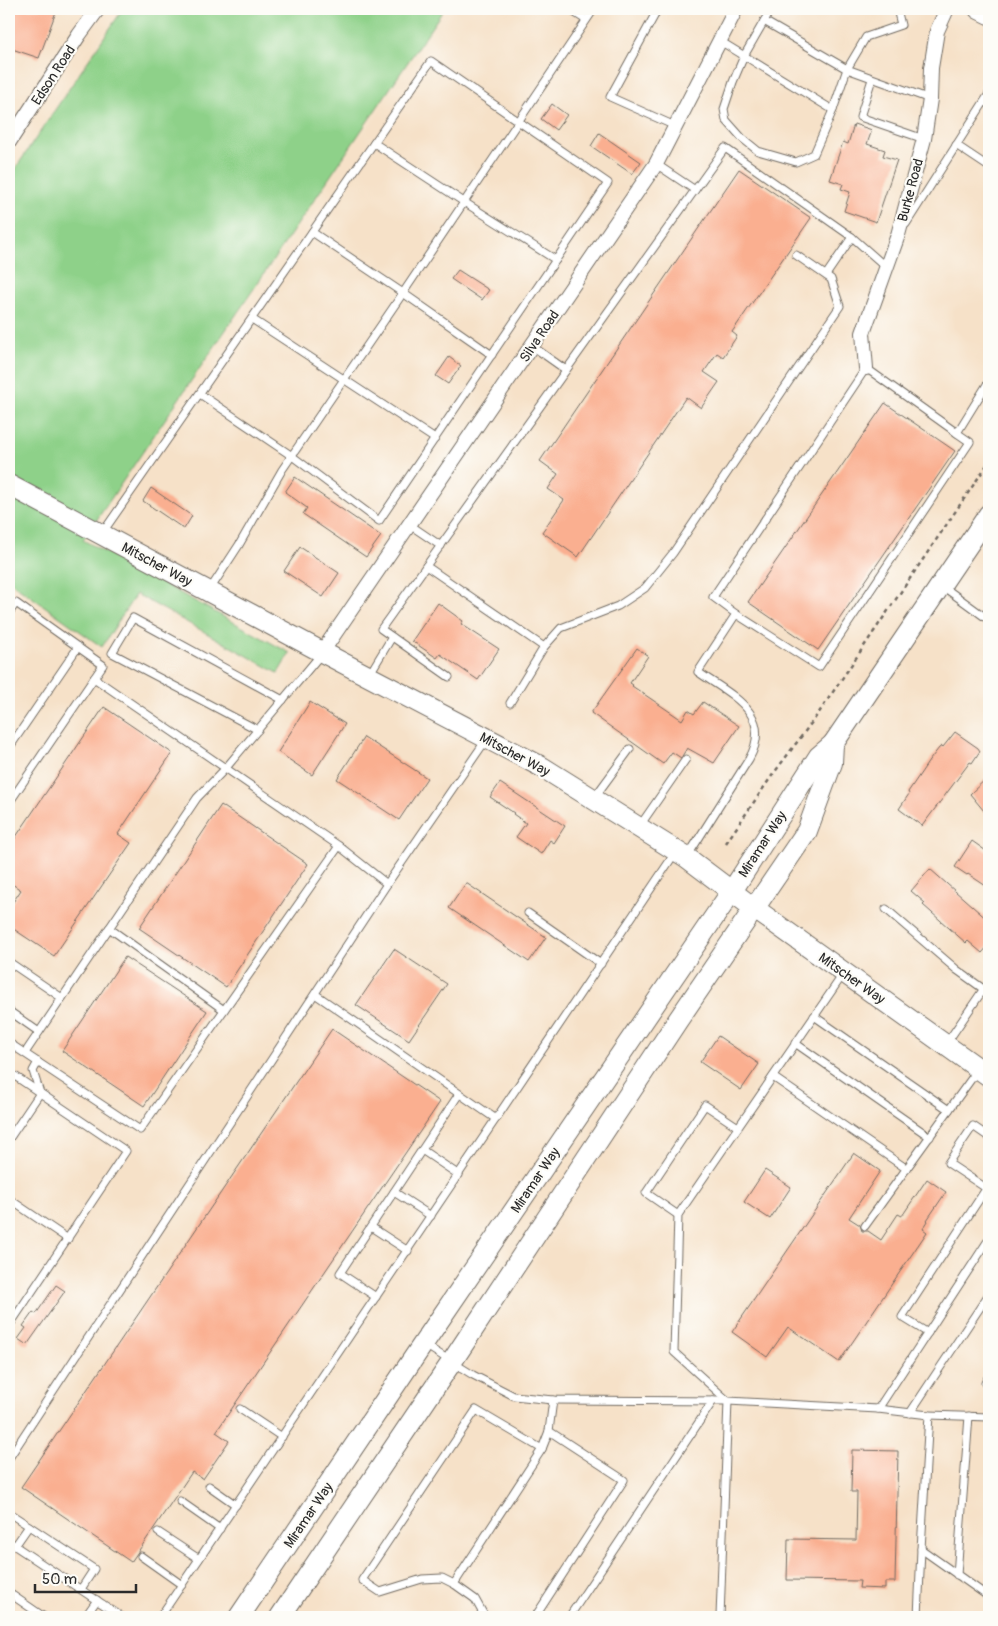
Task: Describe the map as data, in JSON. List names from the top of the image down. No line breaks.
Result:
{"streets":{"main road":["Mitscher Way","Miramar Way"],"street":["Edson Road","Burke Road","Silva Road"]},"crossings":[["Silva Road","Mitscher Way"],["Mitscher Way","Miramar Way"]],"scale_bar":"50 m"}
